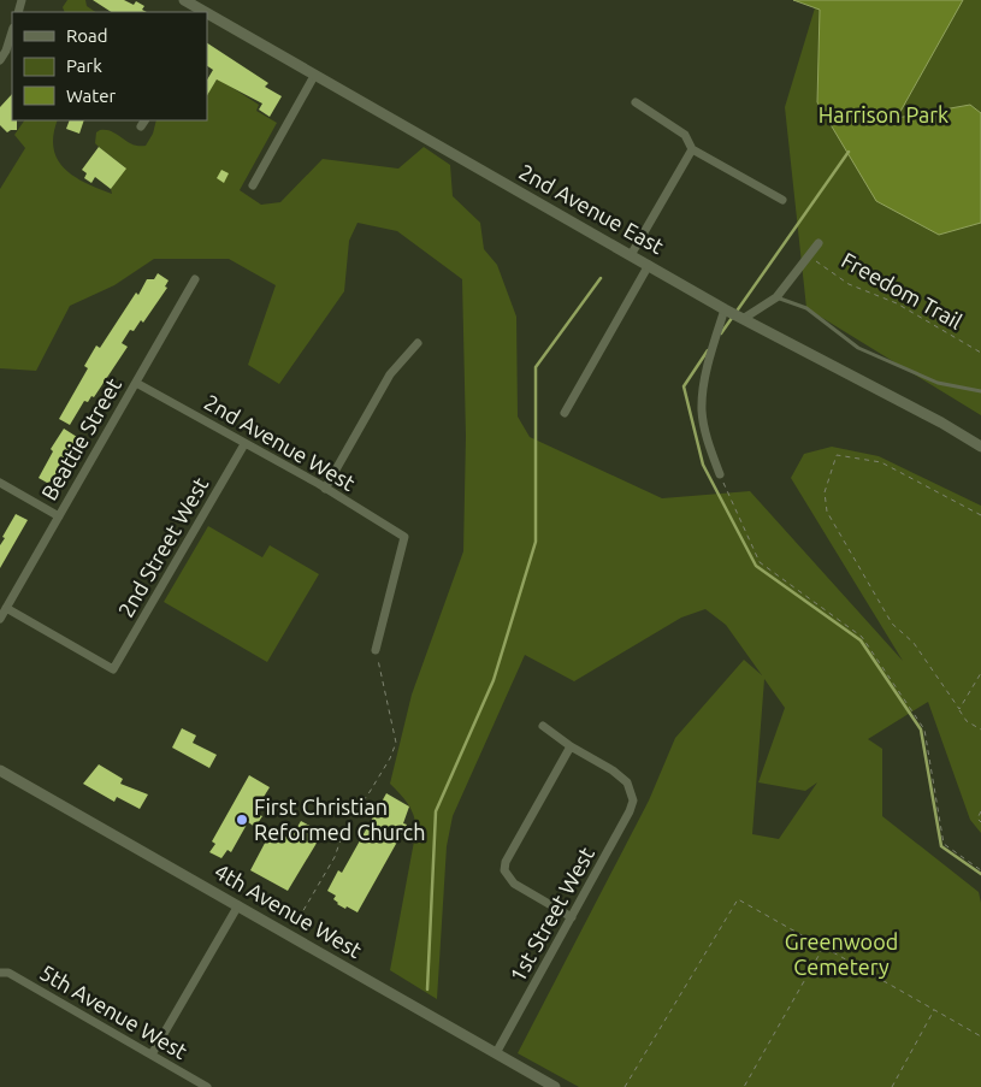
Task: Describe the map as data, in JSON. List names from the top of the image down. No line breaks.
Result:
{"streets":{"main road":["2nd Avenue East","4th Avenue West"],"street":["Beattie Street","2nd Avenue West","2nd Street West","1st Street West","5th Avenue West"],"path":["Freedom Trail"]},"crossings":[["Beattie Street","2nd Avenue West"],["Beattie Street","2nd Street West"],["2nd Avenue West","2nd Street West"],["4th Avenue West","1st Street West"]],"parks":["Harrison Park","Greenwood Cemetery"],"places":["First Christian Reformed Church"],"legend":["Road","Park","Water"]}
